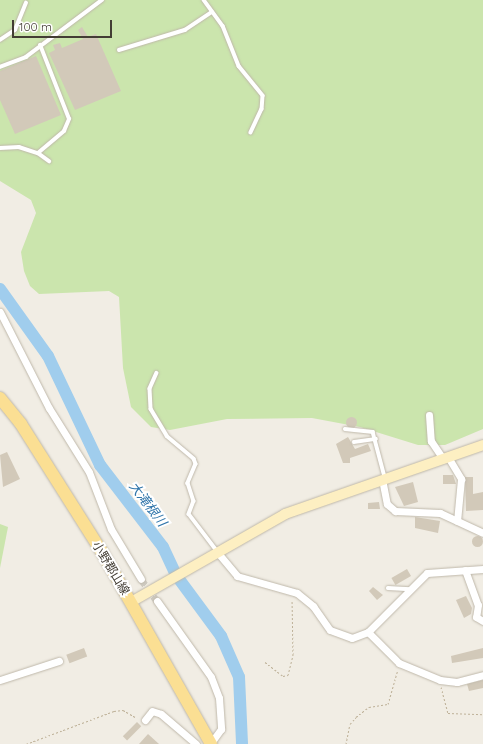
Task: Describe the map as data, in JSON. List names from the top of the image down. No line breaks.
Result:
{"streets":{"main road":["小野郡山線"]},"water":["大滝根川"],"scale_bar":"100 m"}
